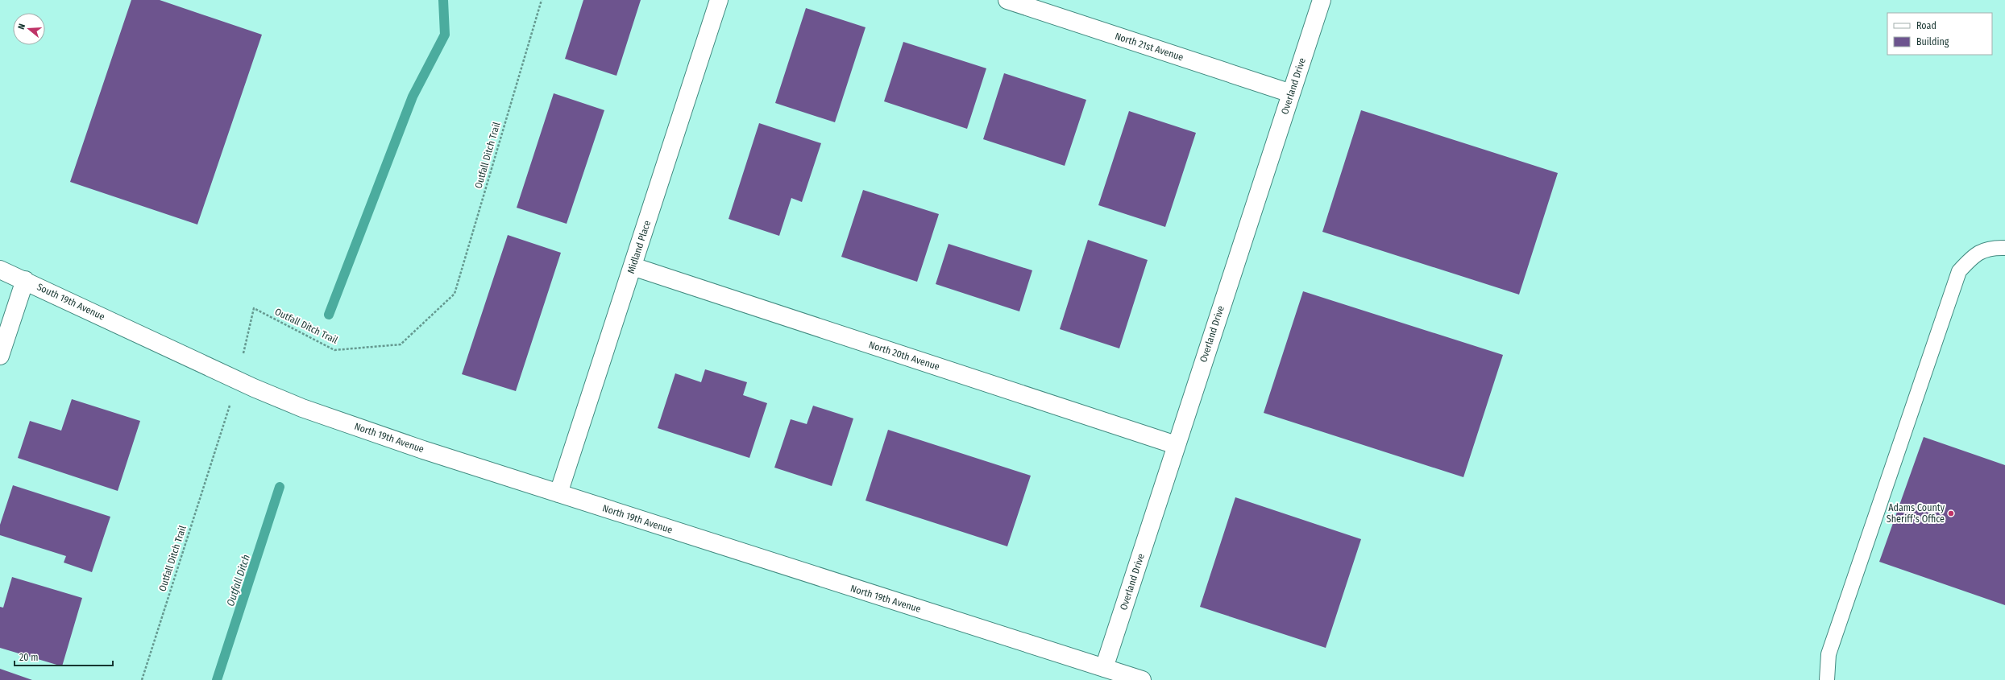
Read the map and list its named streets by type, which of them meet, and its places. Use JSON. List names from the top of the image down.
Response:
{
  "streets": {
    "street": [
      "North 21st Avenue",
      "Overland Drive",
      "Midland Place",
      "South 19th Avenue",
      "North 20th Avenue",
      "North 19th Avenue"
    ],
    "path": ["Outfall Ditch Trail"]
  },
  "crossings": [
    ["North 21st Avenue", "Overland Drive"],
    ["Overland Drive", "North 20th Avenue"],
    ["Overland Drive", "North 19th Avenue"],
    ["Outfall Ditch Trail", "North 19th Avenue"],
    ["Midland Place", "North 20th Avenue"],
    ["Midland Place", "North 19th Avenue"],
    ["South 19th Avenue", "North 19th Avenue"]
  ],
  "water": ["Outfall Ditch"],
  "places": ["Adams County Sheriff's Office"],
  "legend": ["Road", "Building"],
  "scale_bar": "20 m",
  "north": "left"
}
